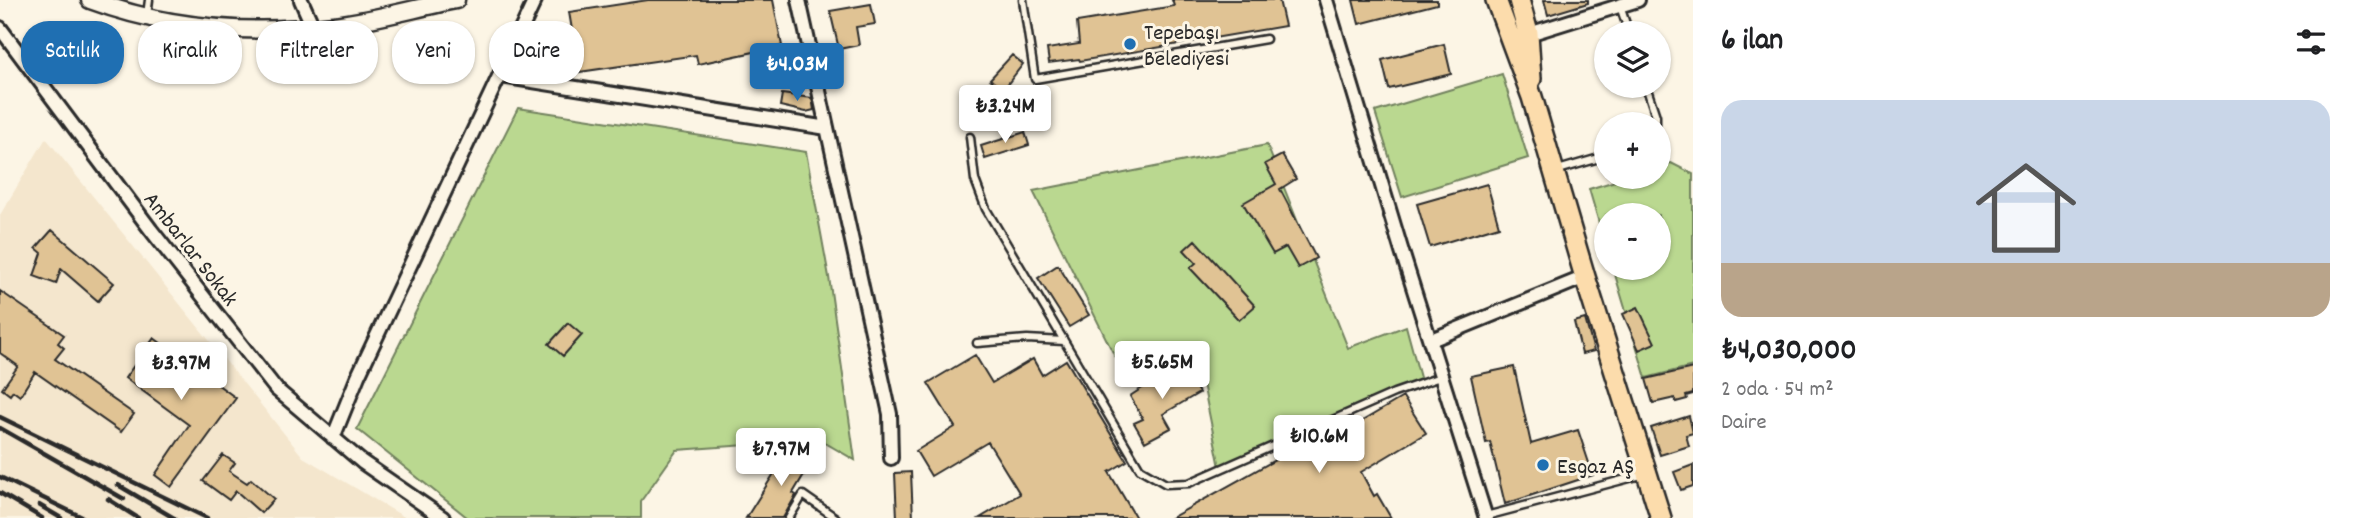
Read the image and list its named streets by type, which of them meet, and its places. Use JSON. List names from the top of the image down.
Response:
{
  "streets": {
    "street": ["Ambarlar Sokak"]
  },
  "places": ["Tepebaşı Belediyesi", "Esgaz AŞ"],
  "page": {
    "heading": "6 ilan",
    "map_buttons": ["+", "−"],
    "chip": [
      "Satılık",
      "Kiralık",
      "Filtreler",
      "Yeni",
      "Daire"
    ],
    "price": [
      "₺4.03M",
      "₺3.24M",
      "₺5.65M",
      "₺3.97M",
      "₺10.6M",
      "₺7.97M"
    ],
    "list": [
      {
        "name": "₺4,030,000",
        "note": "2 oda · 54 m² · Daire"
      }
    ]
  }
}
